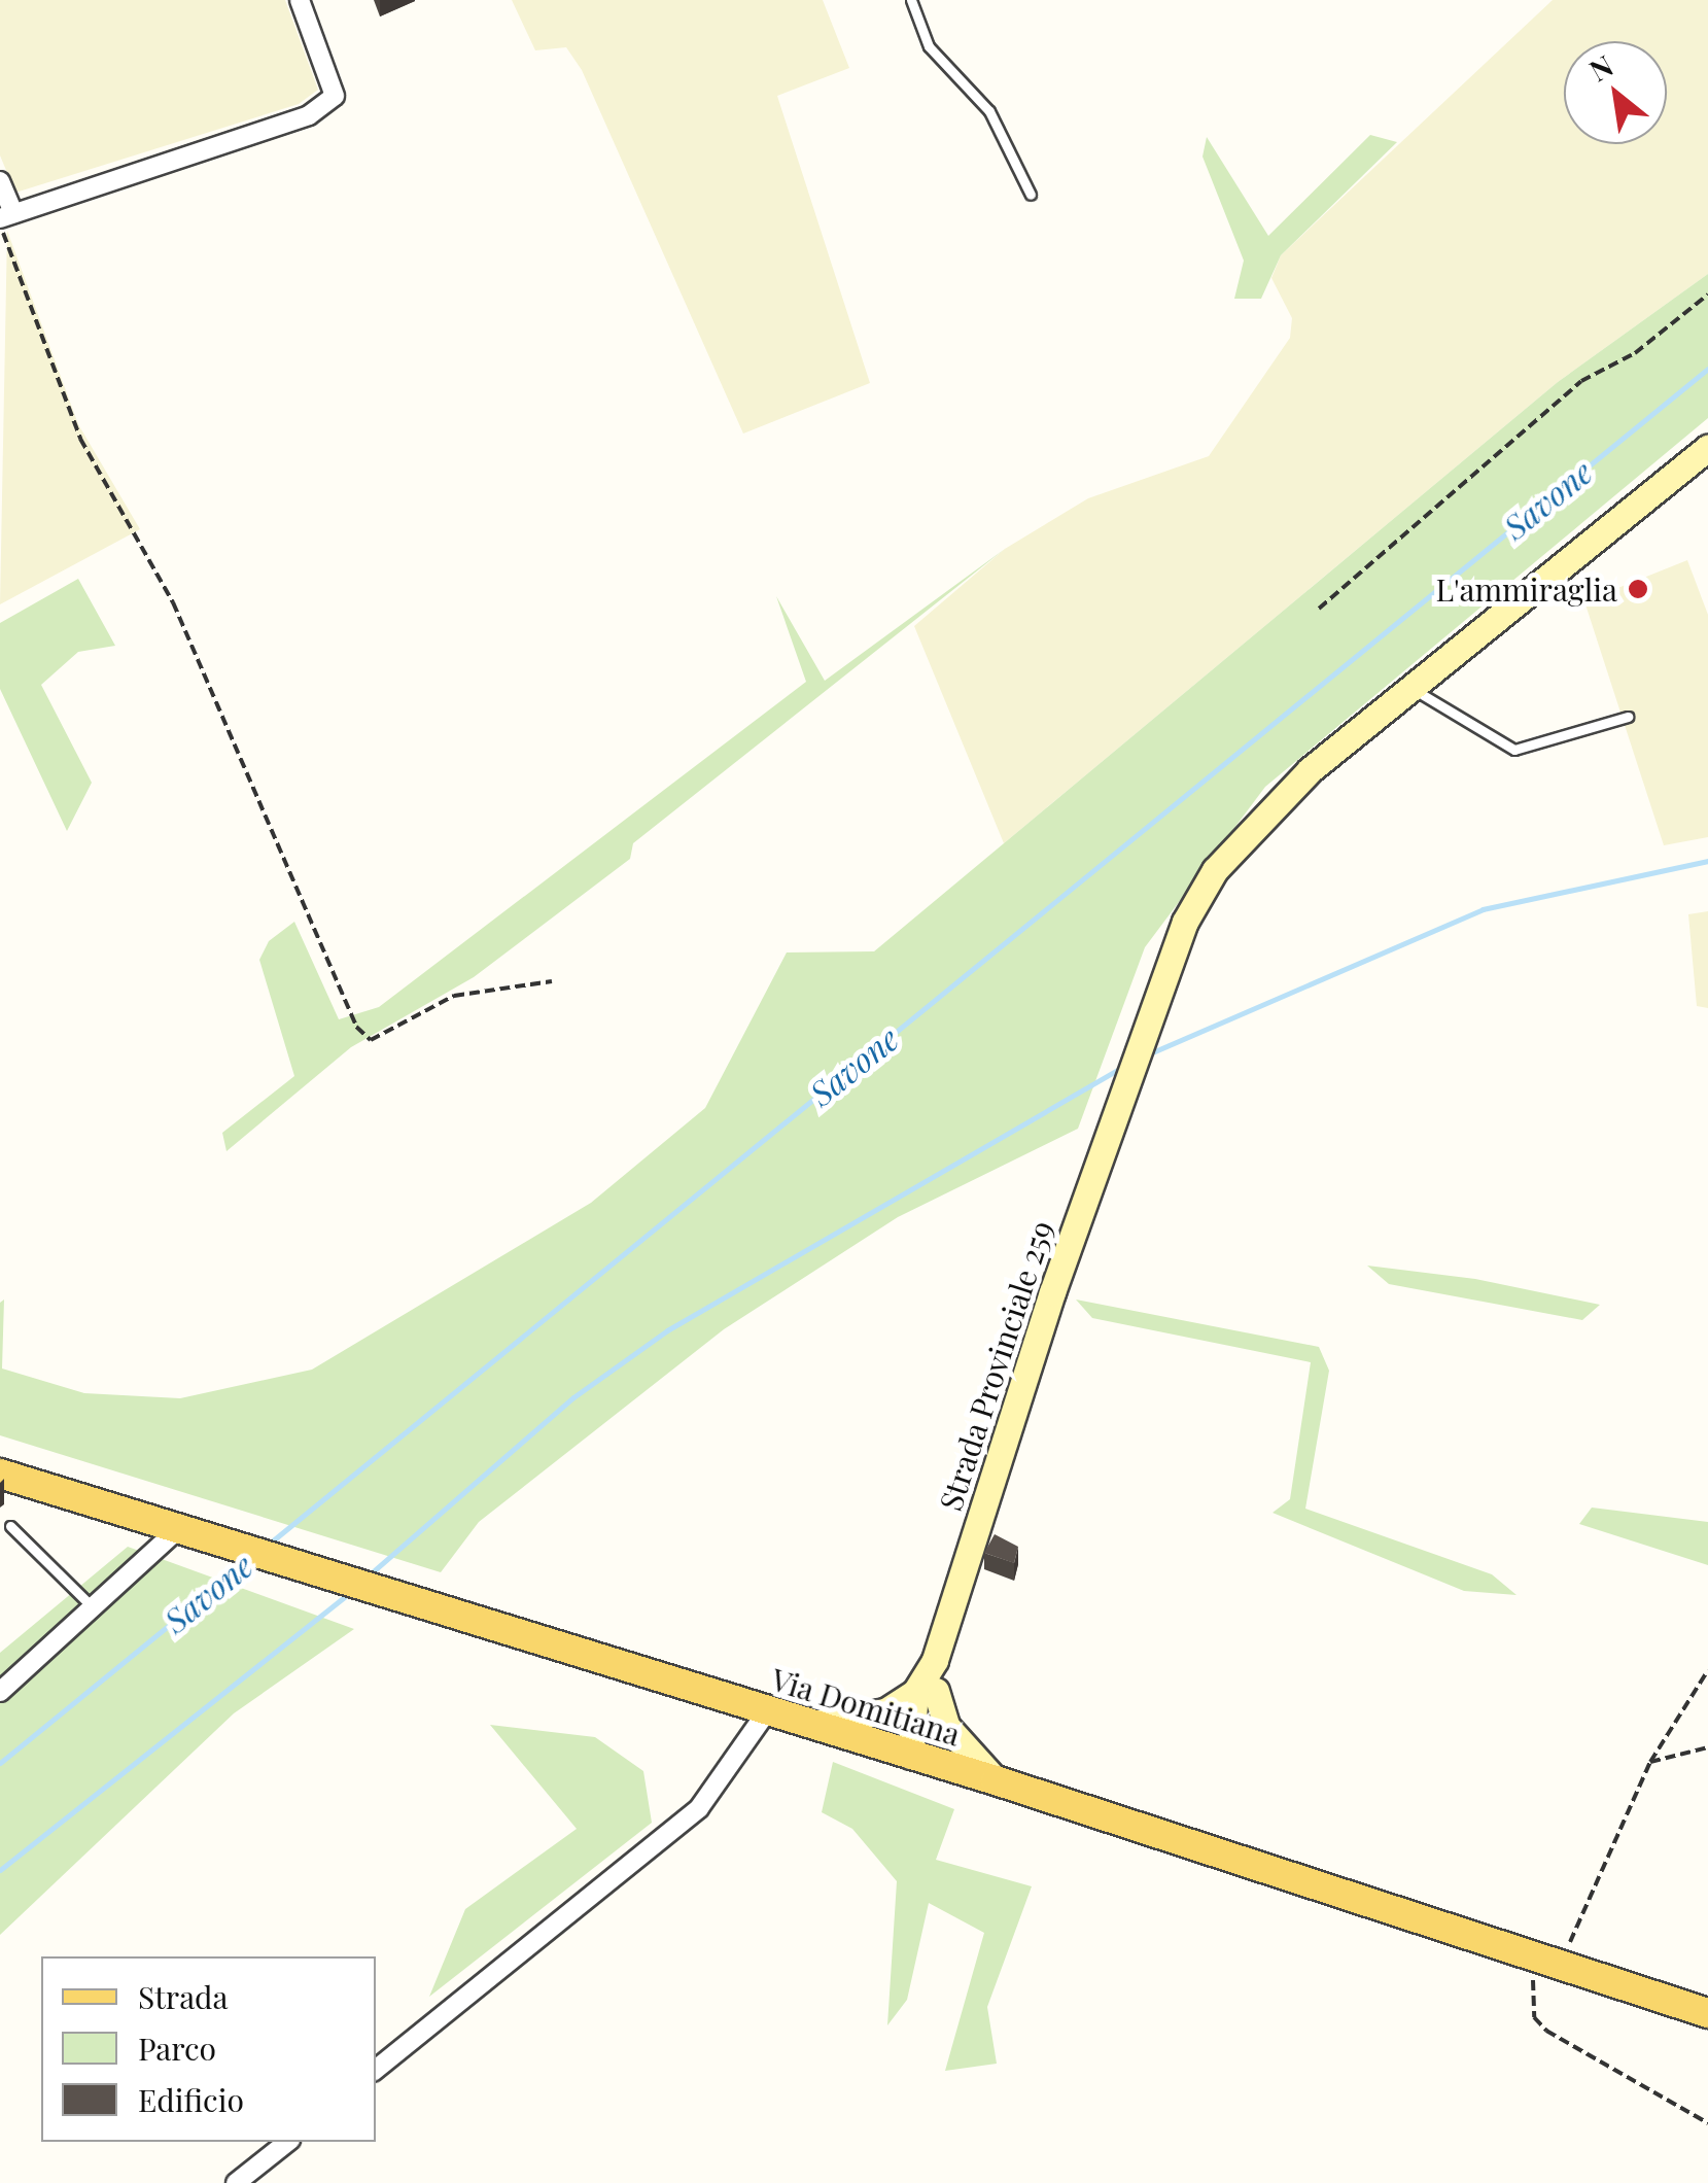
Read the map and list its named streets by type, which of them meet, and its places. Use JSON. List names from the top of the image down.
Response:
{
  "streets": {
    "main road": ["Via Domitiana"],
    "street": ["Strada Provinciale 259"]
  },
  "crossings": [
    ["Strada Provinciale 259", "Via Domitiana"]
  ],
  "water": ["Savone"],
  "places": ["L'ammiraglia"],
  "legend": ["Strada", "Parco", "Edificio"],
  "north": "top left"
}
